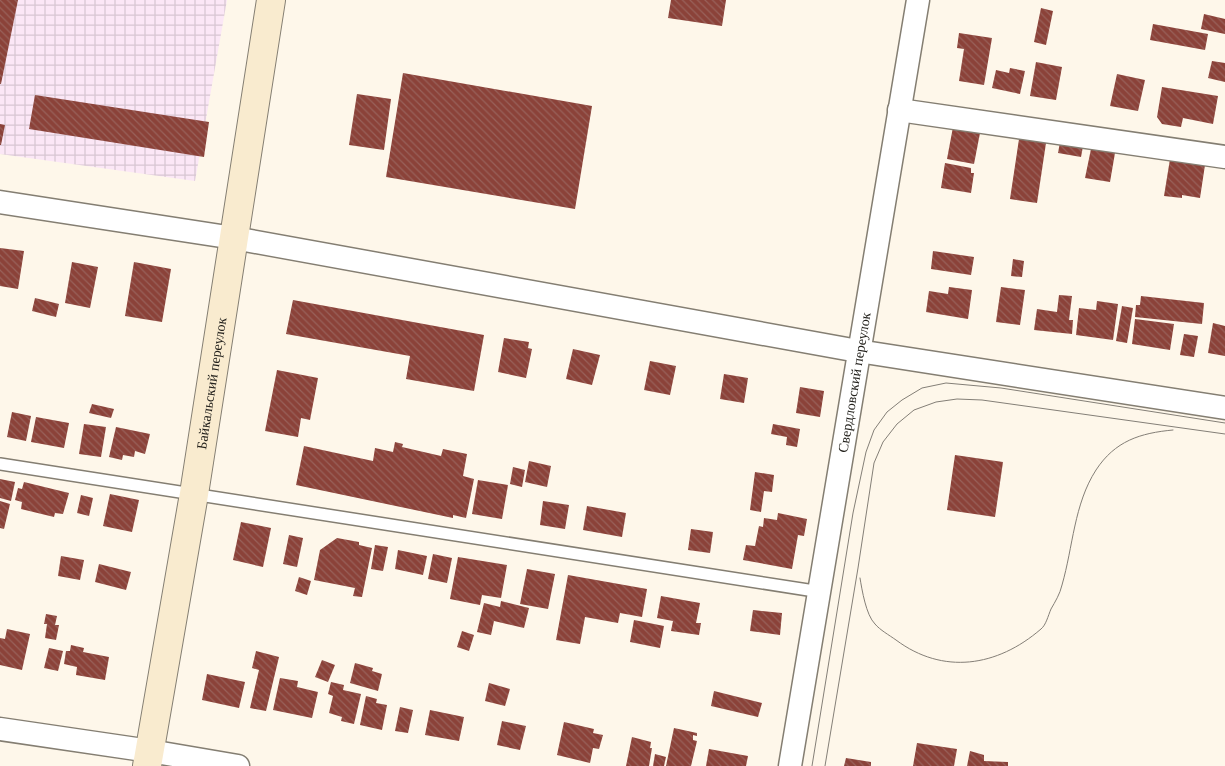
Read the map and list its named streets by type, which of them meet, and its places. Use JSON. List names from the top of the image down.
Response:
{
  "streets": {
    "main road": ["Байкальский переулок"],
    "street": ["Свердловский переулок"]
  }
}
